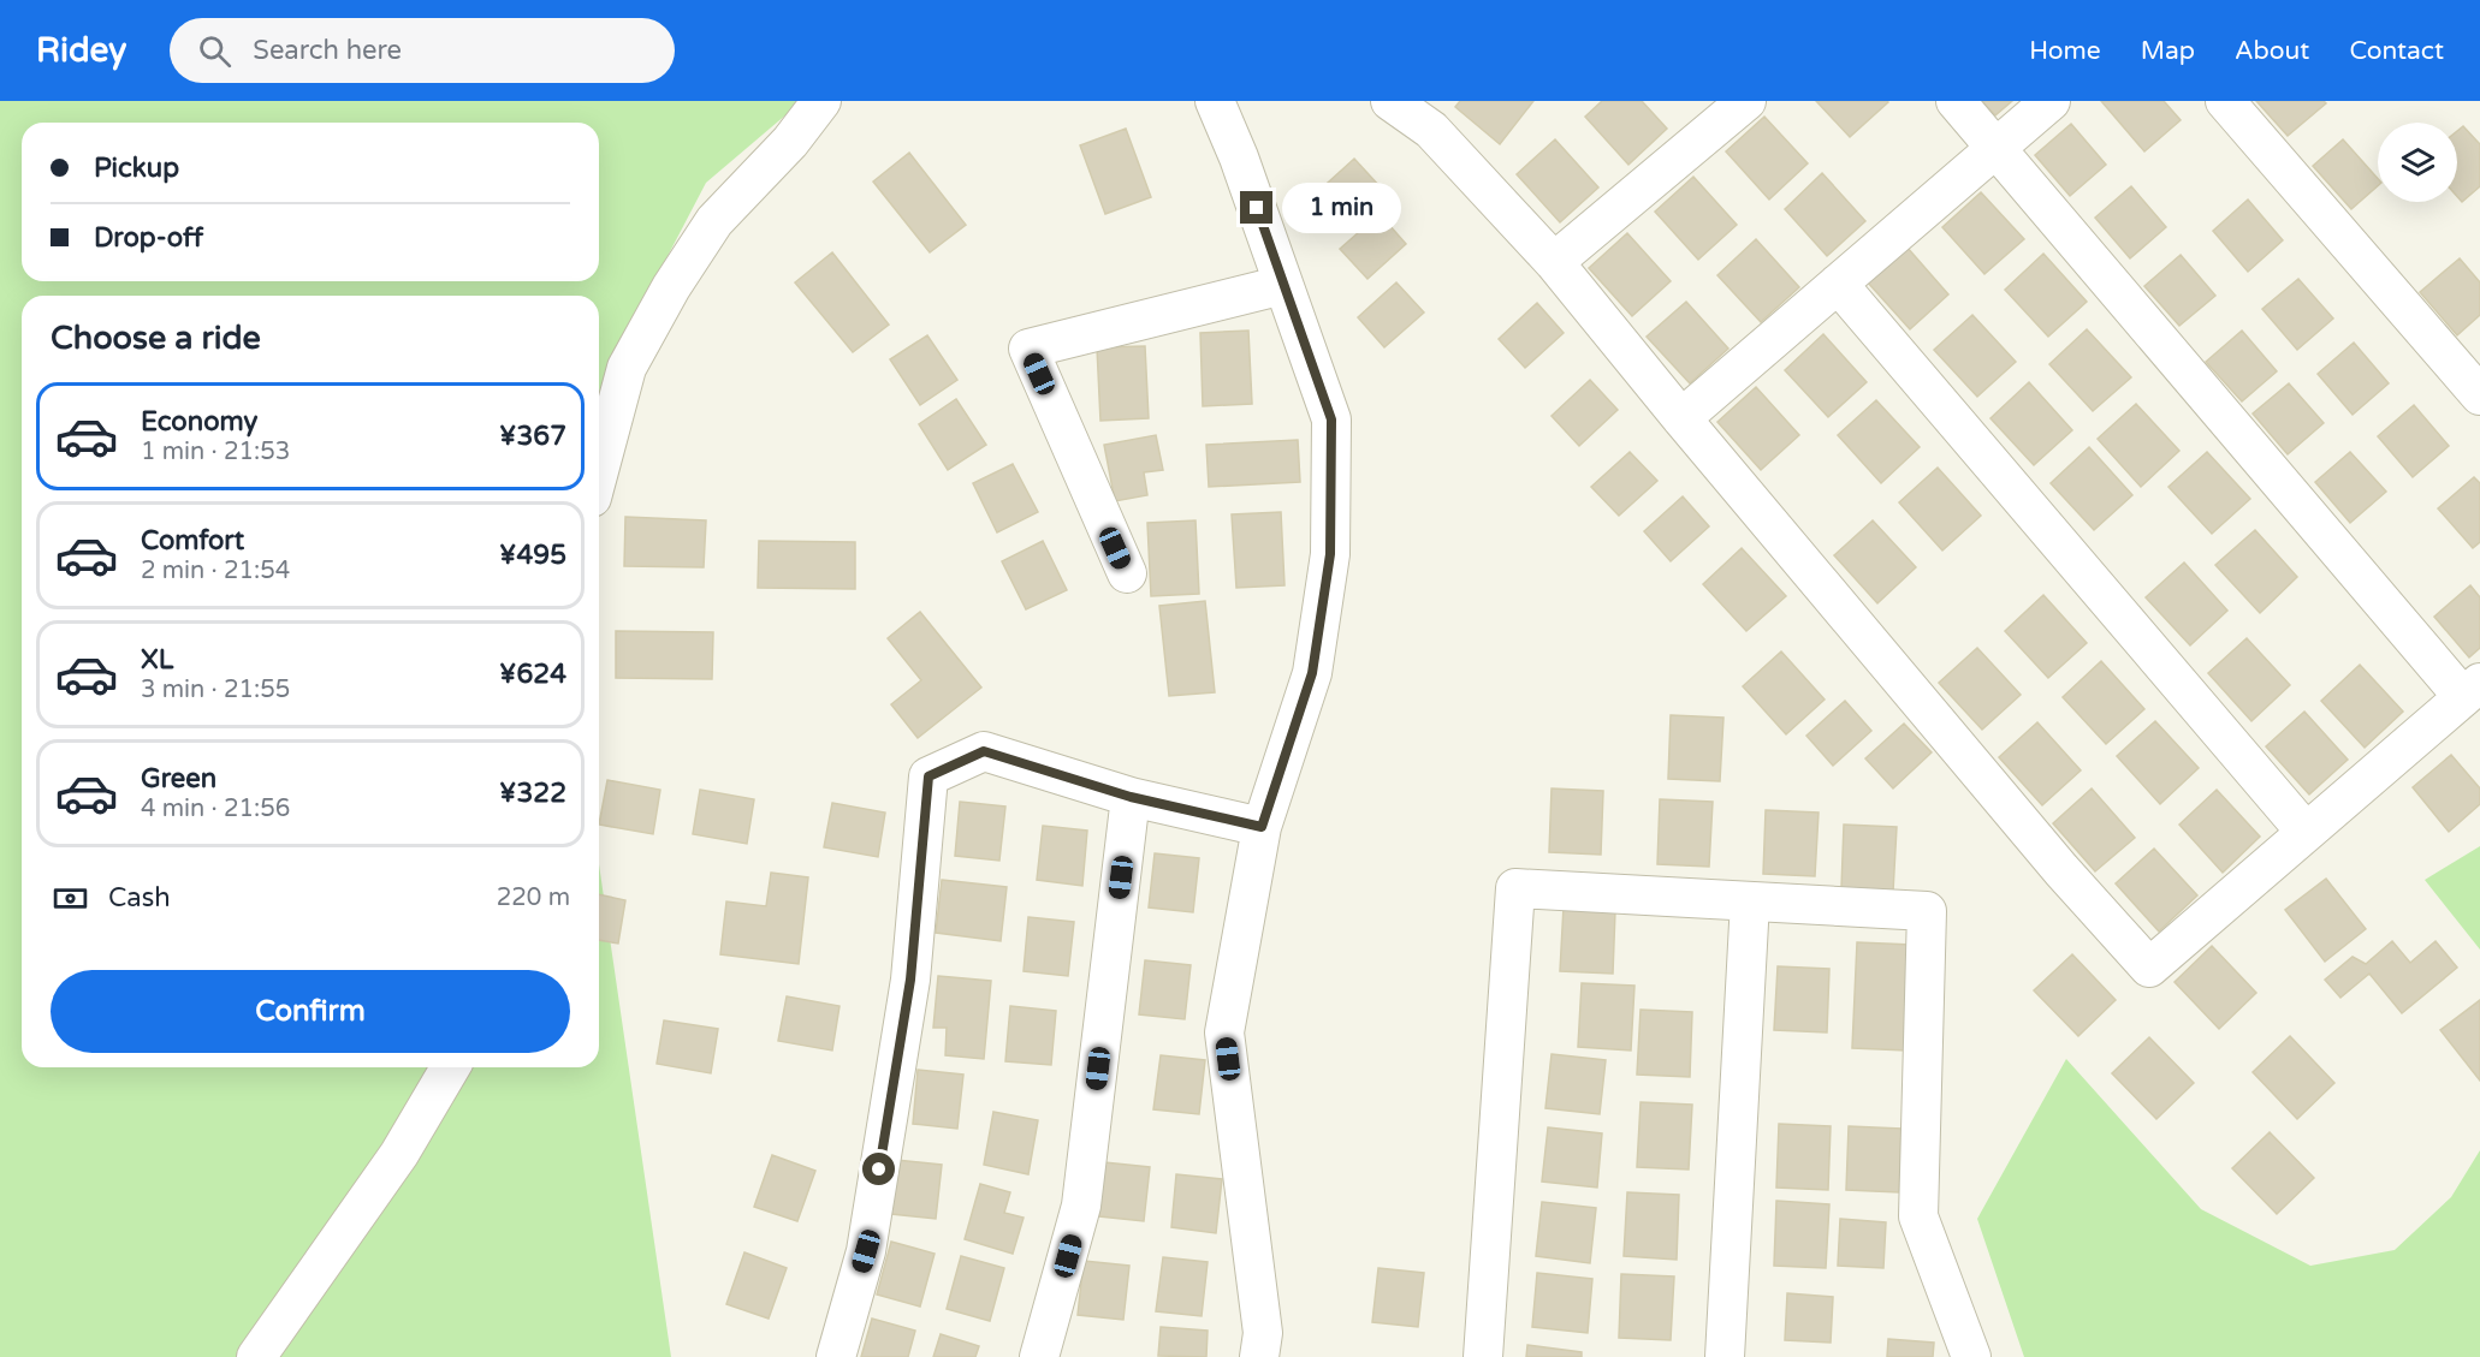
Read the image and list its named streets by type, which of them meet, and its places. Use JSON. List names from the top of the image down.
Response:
{
  "page": {
    "header": "Ridey",
    "search": "Search here",
    "nav": [
      "Home",
      "Map",
      "About",
      "Contact"
    ],
    "banner": ["Pickup", "Drop-off"],
    "bubble": "1 min",
    "heading": "Choose a ride",
    "list": [
      {
        "name": "Economy",
        "note": "1 min · 21:53",
        "value": "¥367"
      },
      {
        "name": "Comfort",
        "note": "2 min · 21:54",
        "value": "¥495"
      },
      {
        "name": "XL",
        "note": "3 min · 21:55",
        "value": "¥624"
      },
      {
        "name": "Green",
        "note": "4 min · 21:56",
        "value": "¥322"
      }
    ],
    "pay": ["Cash", "220 m"],
    "buttons": "Confirm"
  }
}
